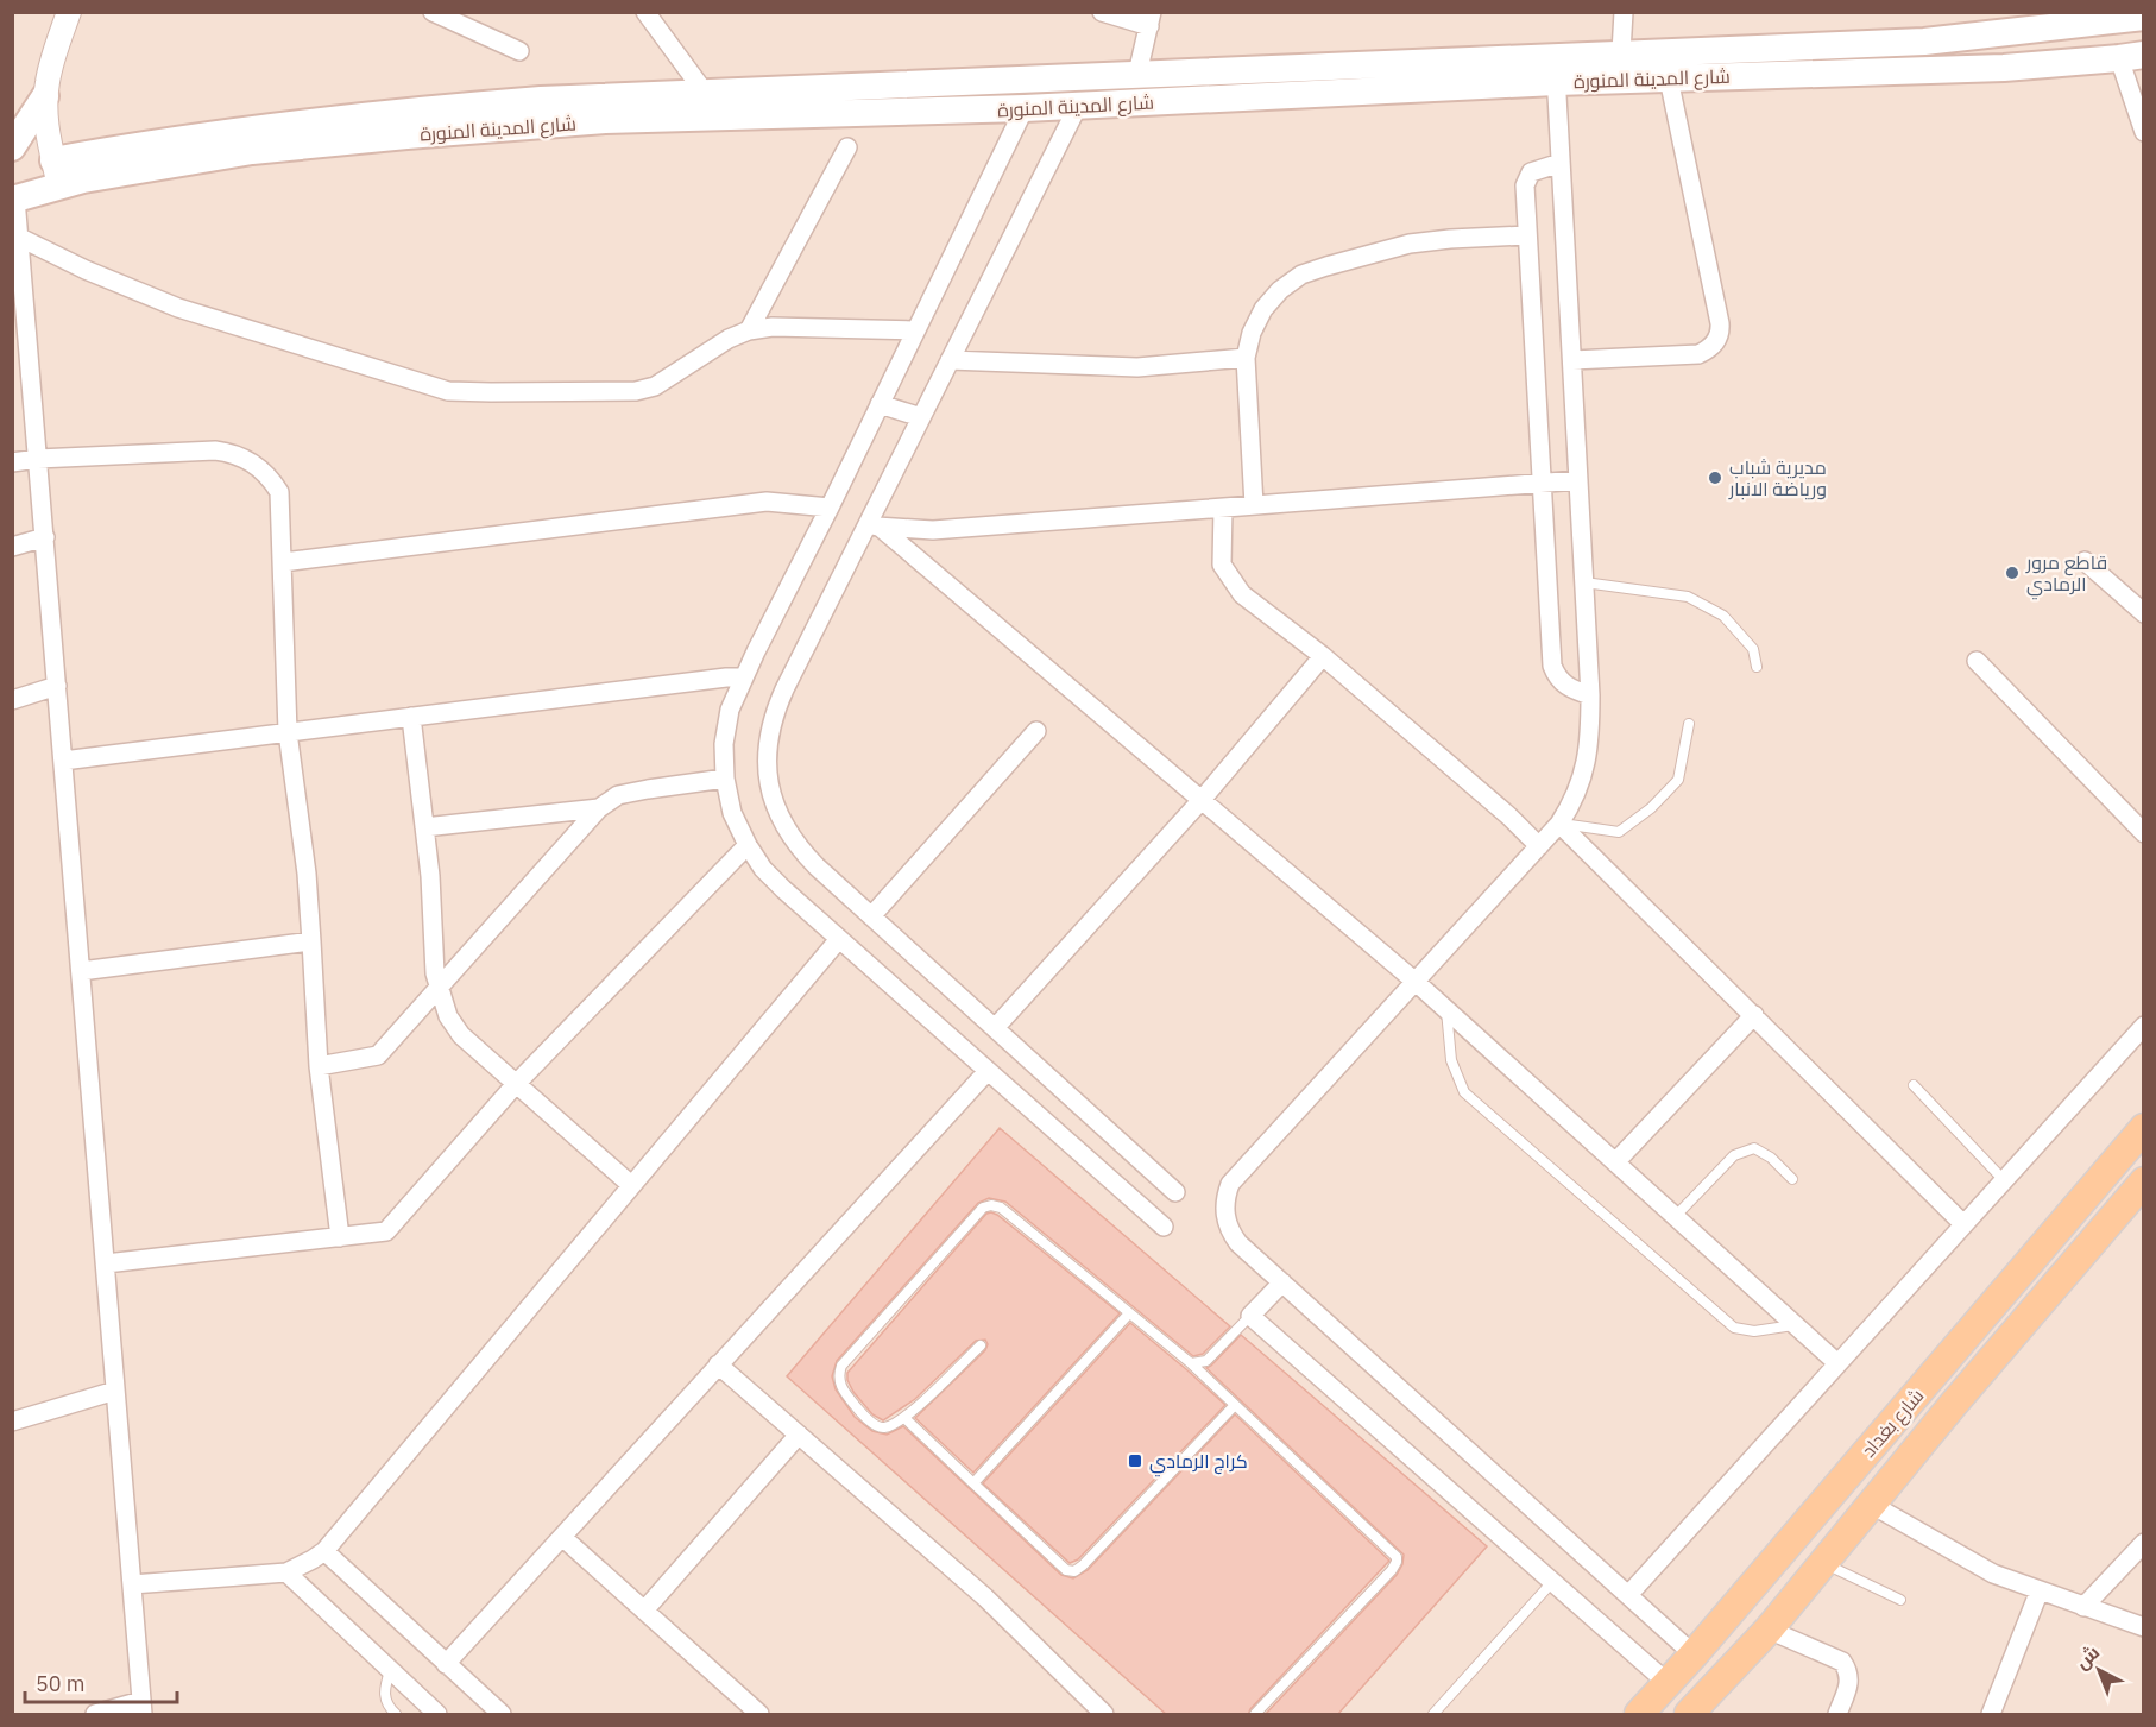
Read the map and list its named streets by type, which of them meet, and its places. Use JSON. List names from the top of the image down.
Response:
{
  "streets": {
    "main road": ["شارع المدينة المنورة", "شارع بغداد"]
  },
  "places": {
    "other": ["مديرية شباب ورياضة الانبار", "قاطع مرور الرمادي"],
    "transit": ["كراج الرمادي"]
  },
  "scale_bar": "50 m",
  "north": "top left"
}
